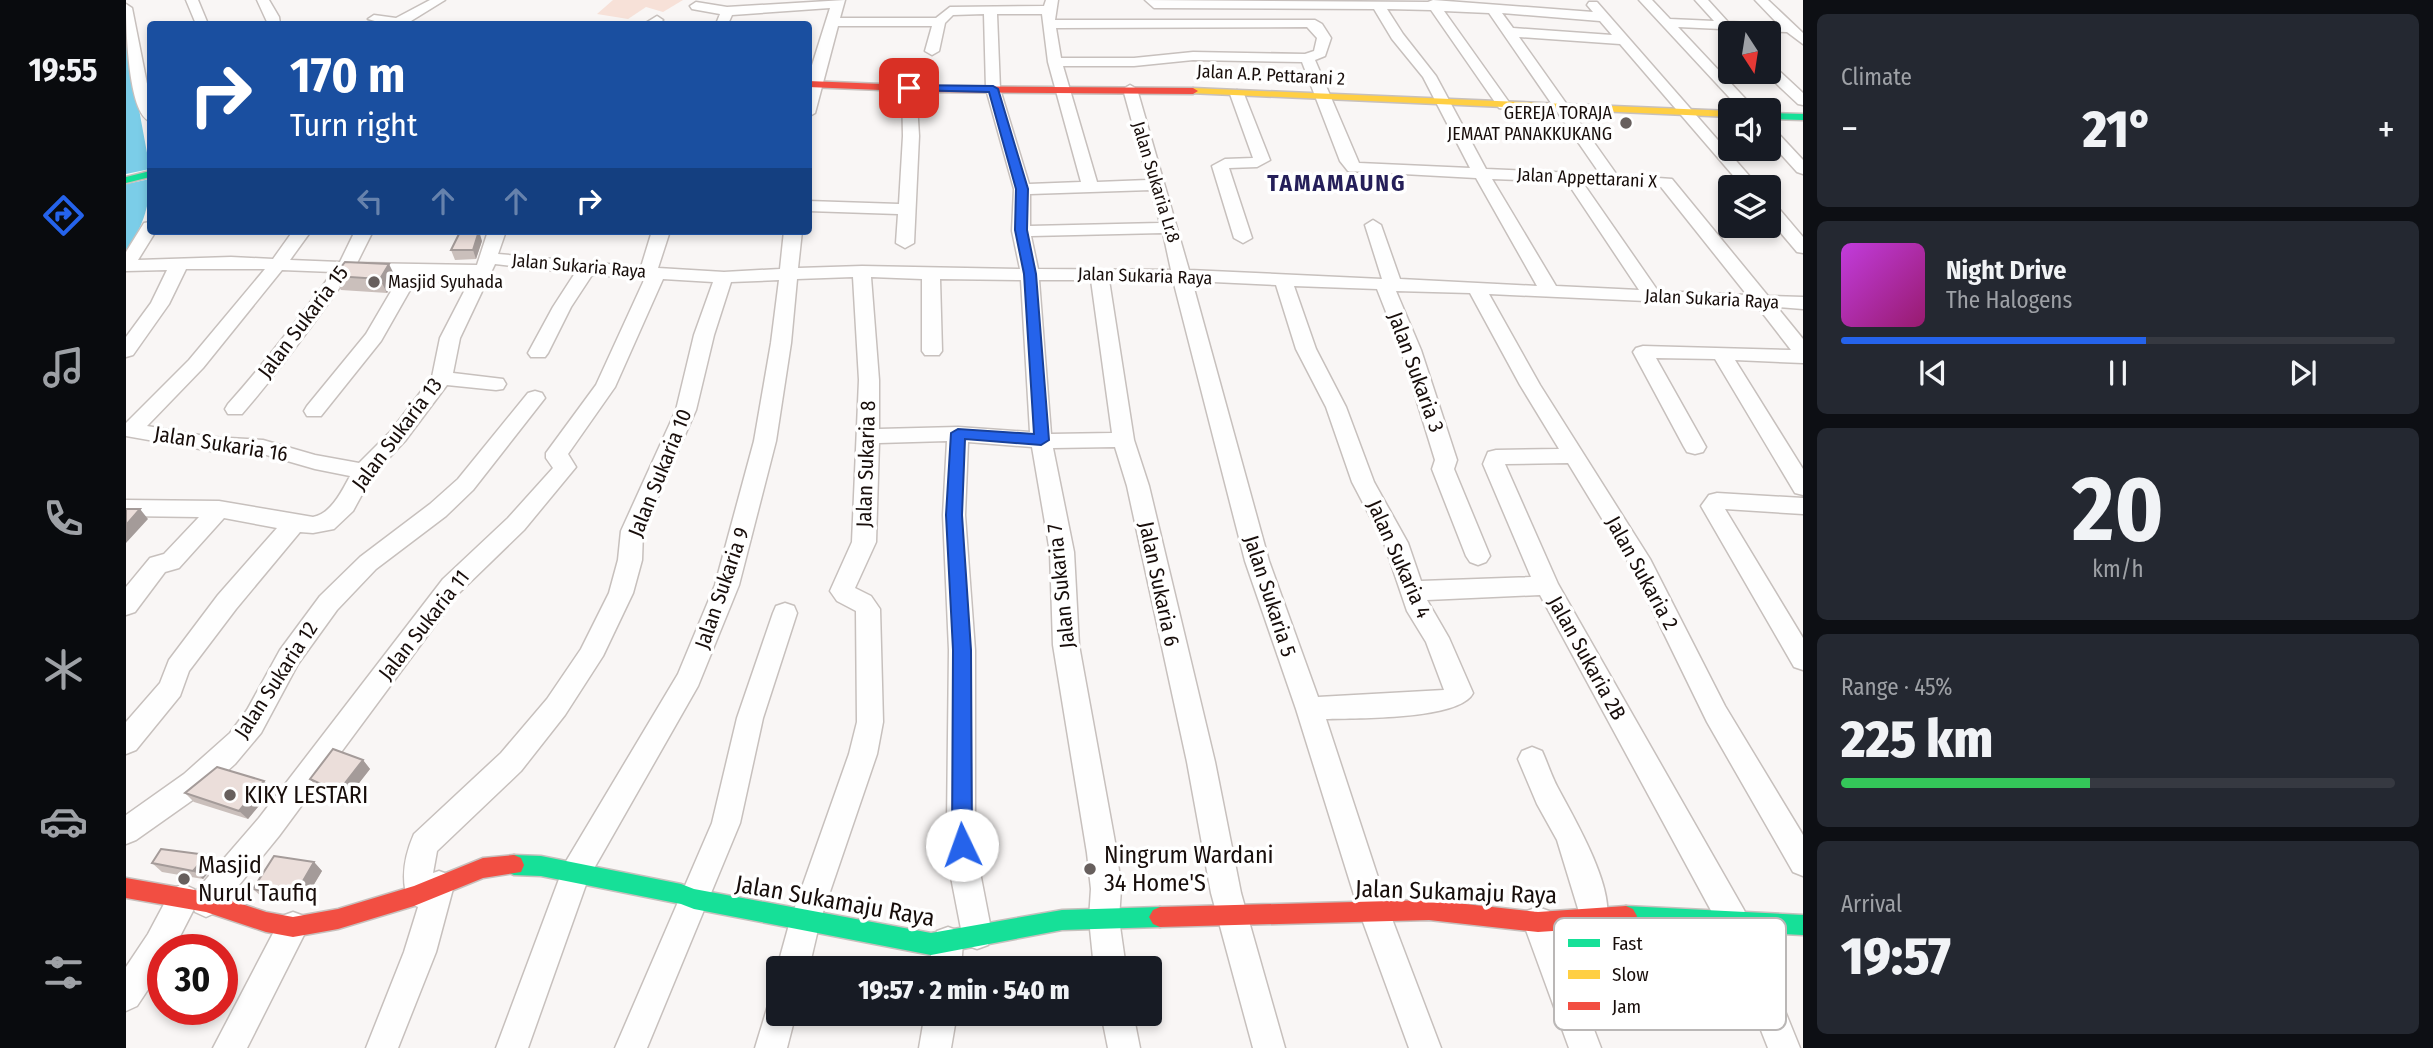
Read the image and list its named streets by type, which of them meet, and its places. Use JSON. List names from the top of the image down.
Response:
{
  "streets": {
    "street": [
      "Jalan A.P. Pettarani 2",
      "Jalan Appettarani X",
      "Jalan Sukaria Lr.8",
      "Jalan Sukaria Raya",
      "Jalan Sukaria 15",
      "Jalan Sukaria 3",
      "Jalan Sukaria 13",
      "Jalan Sukaria 16",
      "Jalan Sukaria 8",
      "Jalan Sukaria 10",
      "Jalan Sukaria 4",
      "Jalan Sukaria 2",
      "Jalan Sukaria 6",
      "Jalan Sukaria 7",
      "Jalan Sukaria 9",
      "Jalan Sukaria 5",
      "Jalan Sukaria 11",
      "Jalan Sukaria 2B",
      "Jalan Sukaria 12",
      "Jalan Sukamaju Raya"
    ]
  },
  "crossings": [
    ["Jalan A.P. Pettarani 2", "Jalan Appettarani X"],
    ["Jalan A.P. Pettarani 2", "Jalan Sukaria Lr.8"],
    ["Jalan A.P. Pettarani 2", "Jalan Sukaria 7"],
    ["Jalan Appettarani X", "Jalan Sukaria Raya"],
    ["Jalan Sukaria Lr.8", "Jalan Sukaria Raya"],
    ["Jalan Sukaria Lr.8", "Jalan Sukaria 5"],
    ["Jalan Sukaria Raya", "Jalan Sukaria 15"],
    ["Jalan Sukaria Raya", "Jalan Sukaria 3"],
    ["Jalan Sukaria Raya", "Jalan Sukaria 13"],
    ["Jalan Sukaria Raya", "Jalan Sukaria 16"],
    ["Jalan Sukaria Raya", "Jalan Sukaria 8"],
    ["Jalan Sukaria Raya", "Jalan Sukaria 10"],
    ["Jalan Sukaria Raya", "Jalan Sukaria 4"],
    ["Jalan Sukaria Raya", "Jalan Sukaria 2"],
    ["Jalan Sukaria Raya", "Jalan Sukaria 6"],
    ["Jalan Sukaria Raya", "Jalan Sukaria 7"],
    ["Jalan Sukaria Raya", "Jalan Sukaria 9"],
    ["Jalan Sukaria Raya", "Jalan Sukaria 5"],
    ["Jalan Sukaria Raya", "Jalan Sukaria 11"],
    ["Jalan Sukaria 13", "Jalan Sukaria 16"],
    ["Jalan Sukaria 8", "Jalan Sukamaju Raya"],
    ["Jalan Sukaria 10", "Jalan Sukamaju Raya"],
    ["Jalan Sukaria 4", "Jalan Sukaria 5"],
    ["Jalan Sukaria 2", "Jalan Sukaria 2B"],
    ["Jalan Sukaria 6", "Jalan Sukamaju Raya"],
    ["Jalan Sukaria 7", "Jalan Sukamaju Raya"],
    ["Jalan Sukaria 9", "Jalan Sukamaju Raya"],
    ["Jalan Sukaria 5", "Jalan Sukamaju Raya"],
    ["Jalan Sukaria 11", "Jalan Sukamaju Raya"]
  ],
  "districts": ["TAMAMAUNG"],
  "places": [
    "GEREJA TORAJA JEMAAT PANAKKUKANG",
    "Masjid Syuhada",
    "KIKY LESTARI",
    "Ningrum Wardani 34 Home'S",
    "Masjid Nurul Taufiq"
  ],
  "legend": ["Fast", "Slow", "Jam"],
  "north": "bottom",
  "page": {
    "tabs": "19:55",
    "tile": [
      "Climate",
      ["20", "km/h"],
      ["Range · 45%", "225 km"],
      ["Arrival", "19:57"]
    ],
    "turn": ["170 m", "Turn right"],
    "heat": ["−", "21°", "+"],
    "song": ["Night Drive", "The Halogens"],
    "limit": "30",
    "trip": "19:57 · 2 min · 540 m"
  }
}
